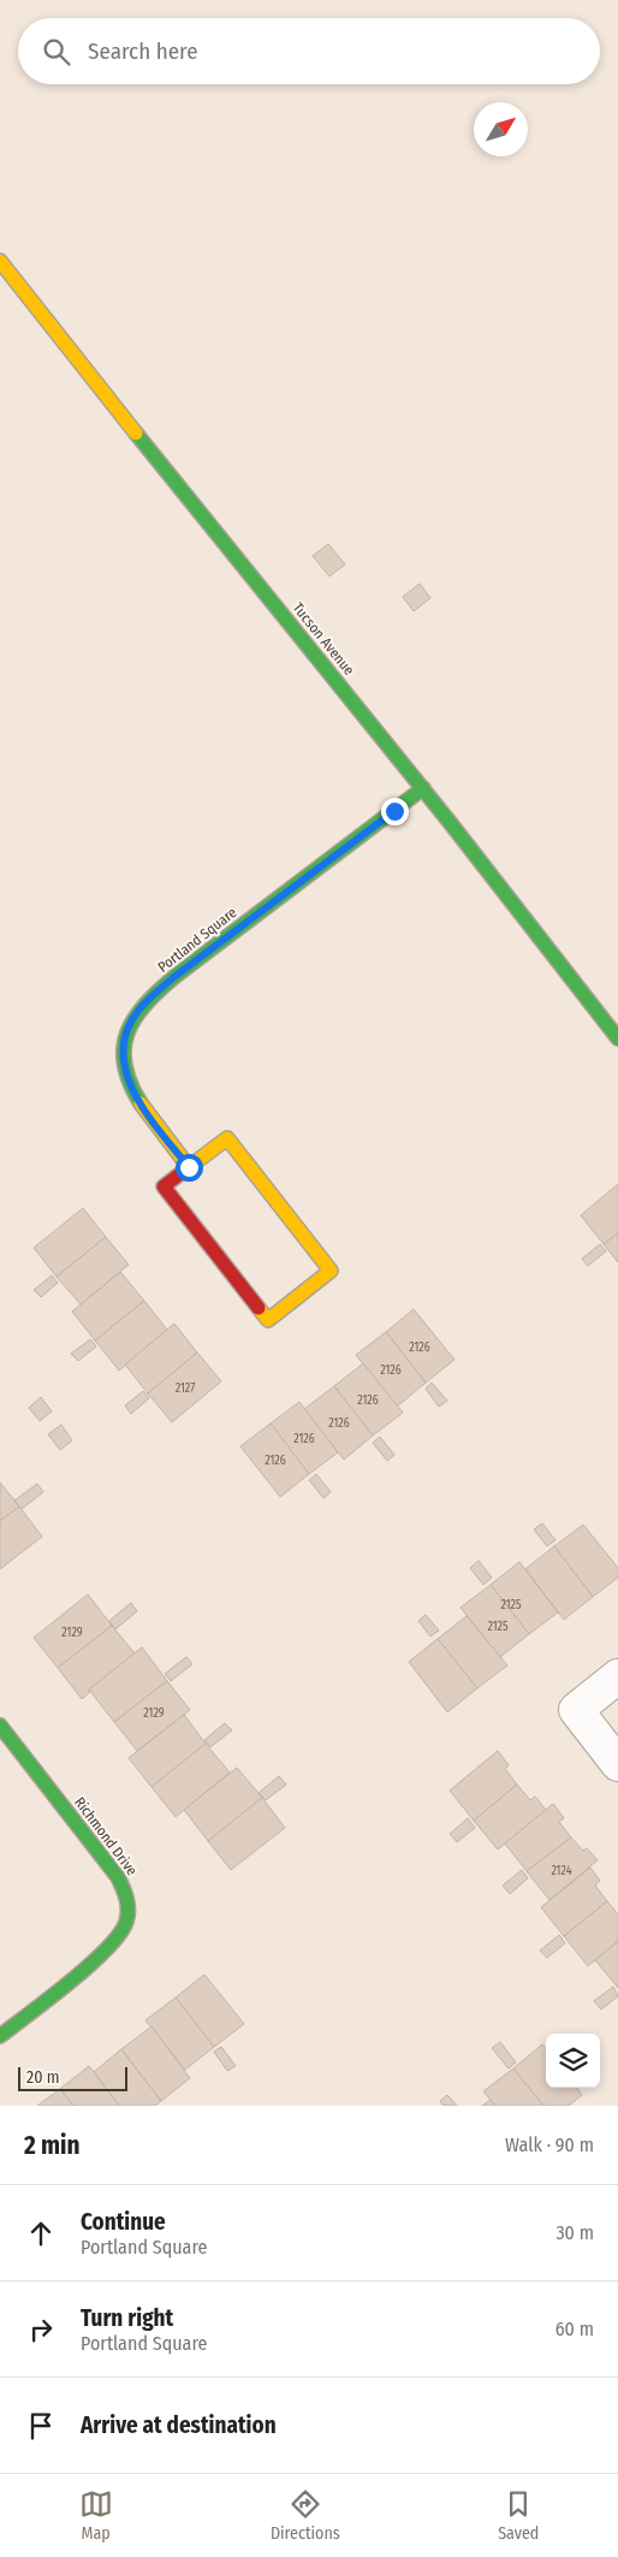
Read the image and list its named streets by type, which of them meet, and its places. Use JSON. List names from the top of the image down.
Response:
{
  "streets": {
    "street": ["Tucson Avenue", "Portland Square", "Richmond Drive"]
  },
  "crossings": [
    ["Tucson Avenue", "Portland Square"]
  ],
  "house_numbers": [
    "2126",
    "2126",
    "2127",
    "2126",
    "2126",
    "2126",
    "2126",
    "2125",
    "2125",
    "2129",
    "2129",
    "2124"
  ],
  "scale_bar": "20 m",
  "north": "top right",
  "page": {
    "search": "Search here",
    "scale": "20 m",
    "heading": ["2 min", "Walk · 90 m"],
    "list": [
      ["Continue", "Portland Square", "30 m"],
      ["Turn right", "Portland Square", "60 m"],
      "Arrive at destination"
    ],
    "nav": ["Map", "Directions", "Saved"]
  }
}
